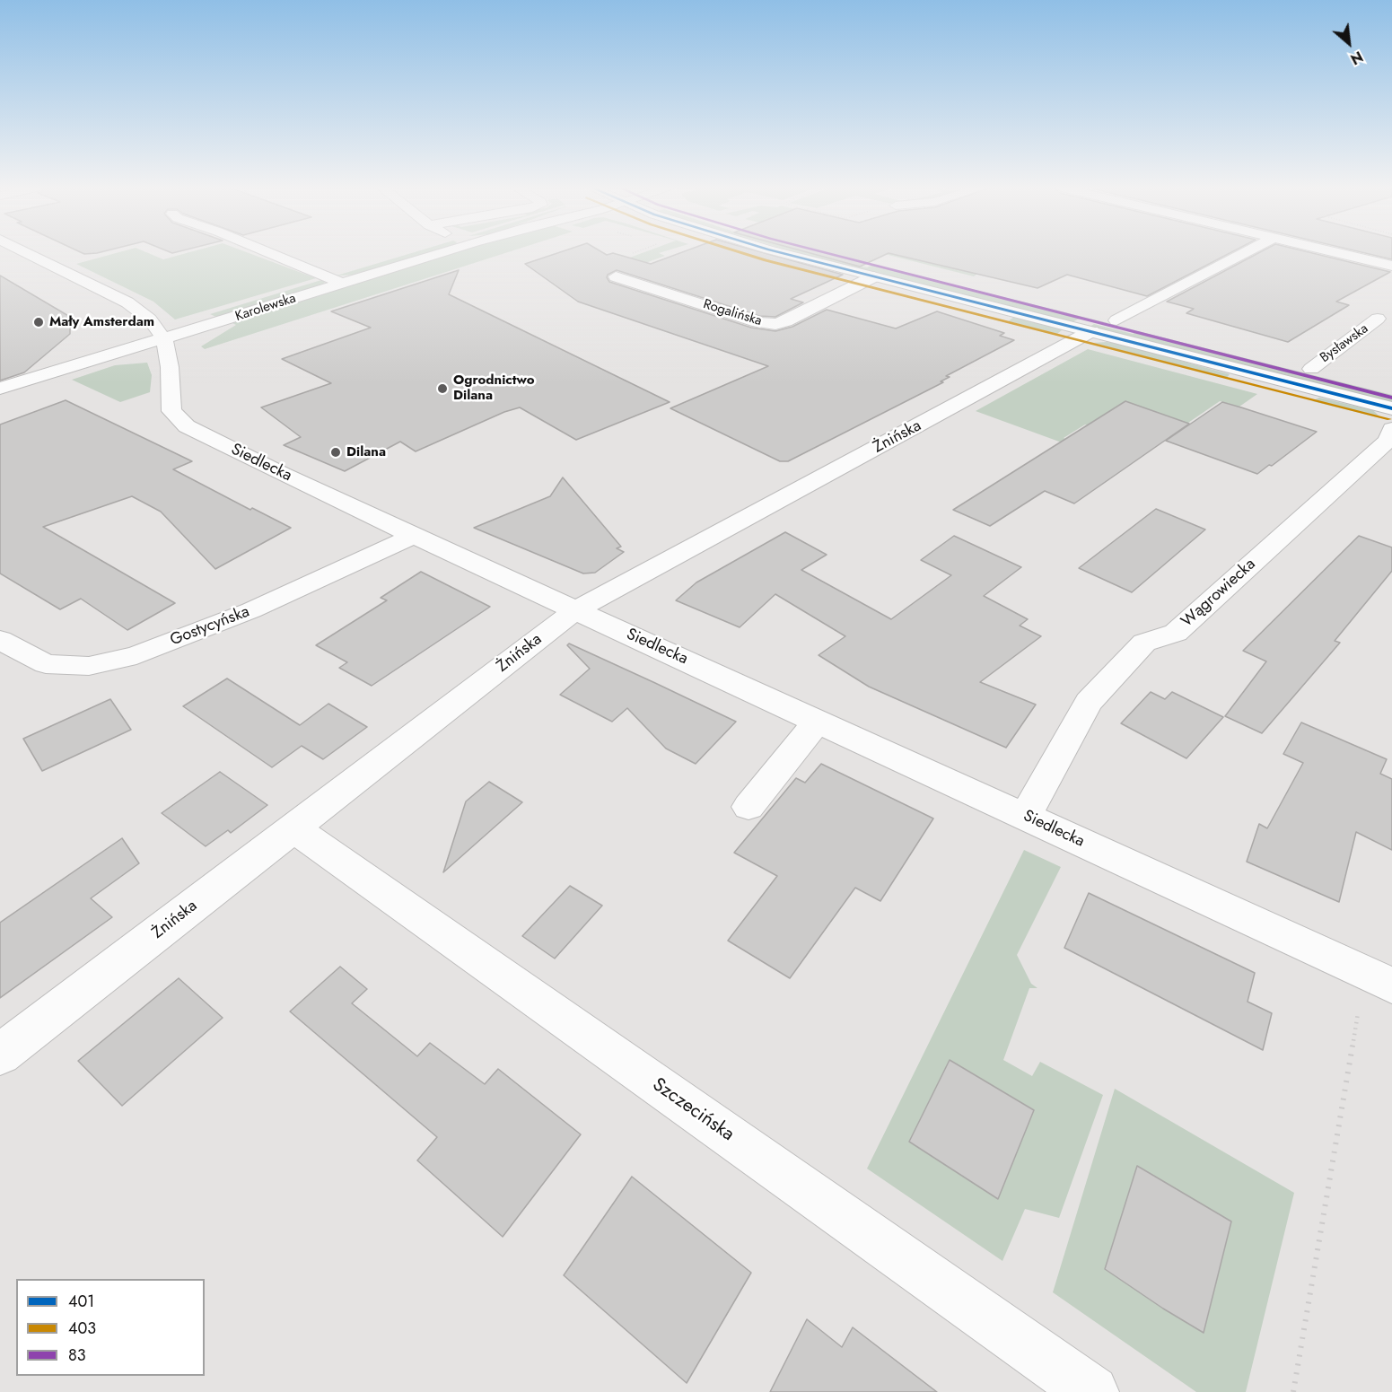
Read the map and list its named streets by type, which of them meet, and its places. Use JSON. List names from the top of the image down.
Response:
{
  "streets": {
    "street": [
      "Karolewska",
      "Rogalińska",
      "Bysławska",
      "Żnińska",
      "Siedlecka",
      "Wągrowiecka",
      "Gostycyńska",
      "Szczecińska"
    ]
  },
  "crossings": [
    ["Karolewska", "Siedlecka"],
    ["Żnińska", "Siedlecka"],
    ["Żnińska", "Szczecińska"],
    ["Siedlecka", "Wągrowiecka"],
    ["Siedlecka", "Gostycyńska"]
  ],
  "places": ["Mały Amsterdam", "Ogrodnictwo Dilana", "Dilana"],
  "lines": ["transit line 401", "transit line 403", "transit line 83"],
  "legend": ["401", "403", "83"],
  "north": "bottom right"
}
